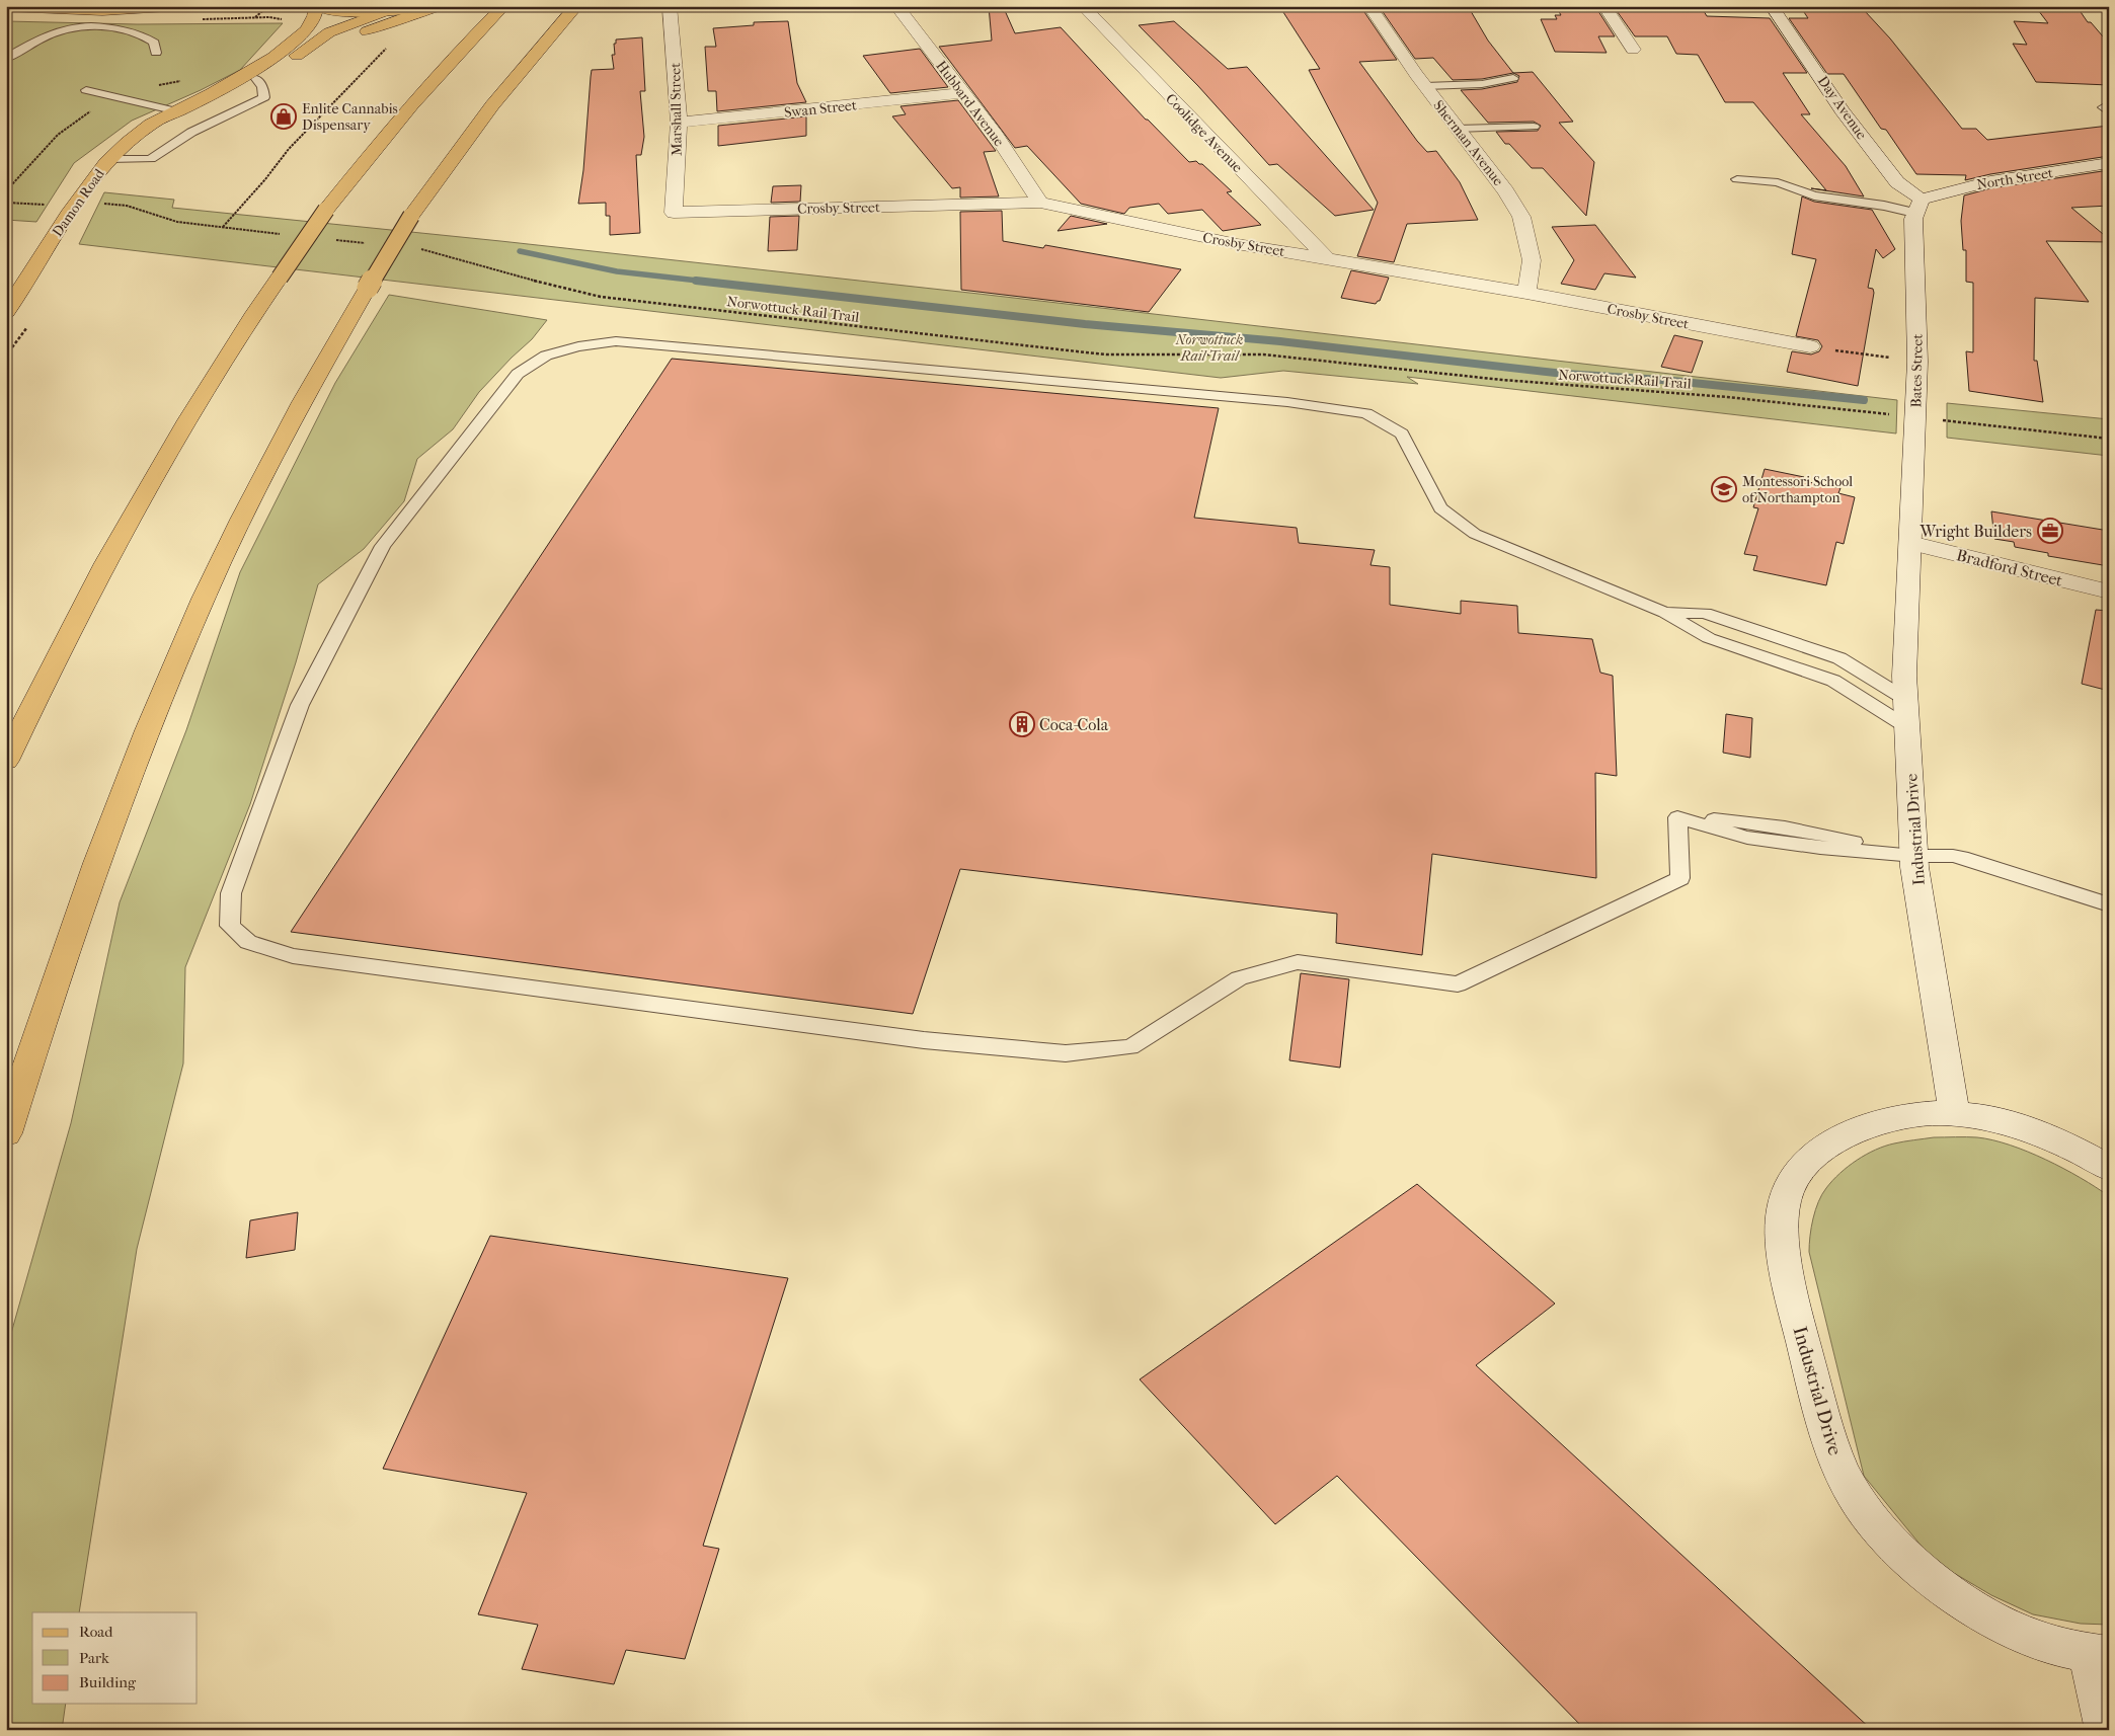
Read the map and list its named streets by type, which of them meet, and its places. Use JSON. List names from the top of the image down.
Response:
{
  "streets": {
    "main road": ["Damon Road"],
    "street": [
      "Hubbard Avenue",
      "Day Avenue",
      "Swan Street",
      "Marshall Street",
      "Coolidge Avenue",
      "Sherman Avenue",
      "North Street",
      "Crosby Street",
      "Bates Street",
      "Bradford Street",
      "Industrial Drive"
    ],
    "path": ["Norwottuck Rail Trail"]
  },
  "crossings": [
    ["Hubbard Avenue", "Swan Street"],
    ["Hubbard Avenue", "Crosby Street"],
    ["Day Avenue", "North Street"],
    ["Day Avenue", "Bates Street"],
    ["Swan Street", "Marshall Street"],
    ["Marshall Street", "Crosby Street"],
    ["Coolidge Avenue", "Crosby Street"],
    ["Sherman Avenue", "Crosby Street"],
    ["North Street", "Bates Street"],
    ["Bates Street", "Bradford Street"],
    ["Bates Street", "Industrial Drive"],
    ["Bradford Street", "Industrial Drive"]
  ],
  "parks": ["Norwottuck Rail Trail"],
  "places": {
    "shop": ["Enlite Cannabis Dispensary"],
    "school or university": ["Montessori School of Northampton"],
    "office": ["Wright Builders"],
    "building": ["Coca-Cola"]
  },
  "legend": ["Road", "Park", "Building"]
}
